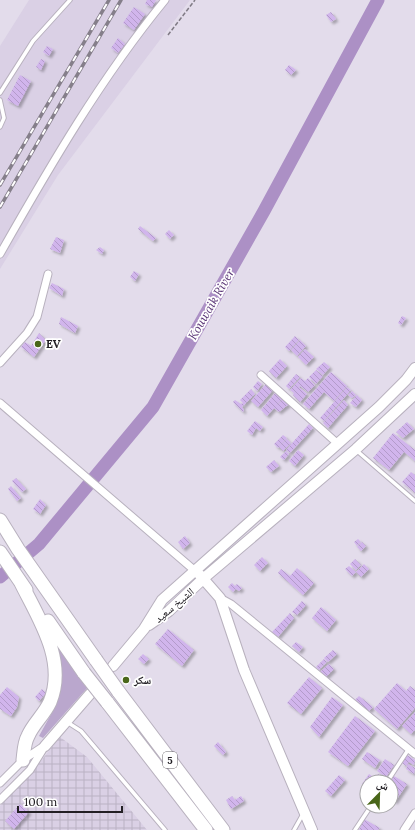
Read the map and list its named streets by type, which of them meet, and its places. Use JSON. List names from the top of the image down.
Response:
{
  "streets": {
    "highway": ["5"],
    "main road": ["الشيخ سعيد"]
  },
  "water": ["Kouwaik River"],
  "places": ["EV", "سكر"],
  "scale_bar": "100 m",
  "north": "top right"
}
